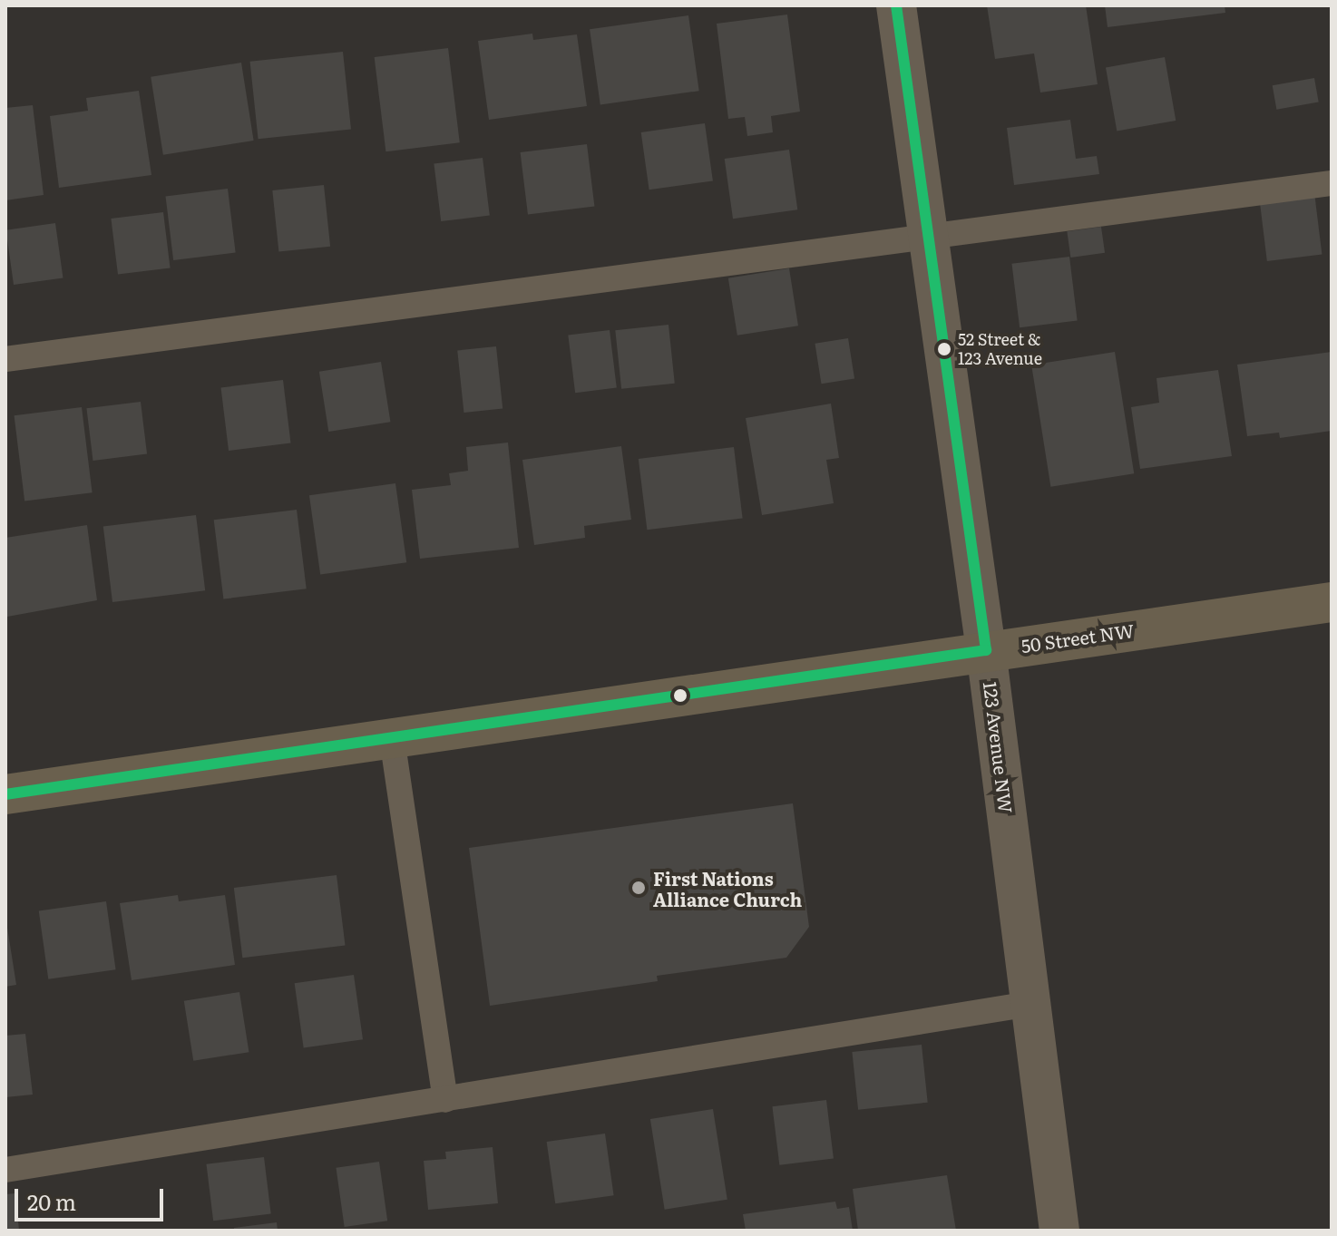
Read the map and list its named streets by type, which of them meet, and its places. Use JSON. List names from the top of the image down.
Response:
{
  "streets": {
    "main road": ["50 Street NW"],
    "street": ["123 Avenue NW"]
  },
  "crossings": [
    ["50 Street NW", "123 Avenue NW"]
  ],
  "places": ["52 Street & 123 Avenue", "First Nations Alliance Church"],
  "scale_bar": "20 m"
}
